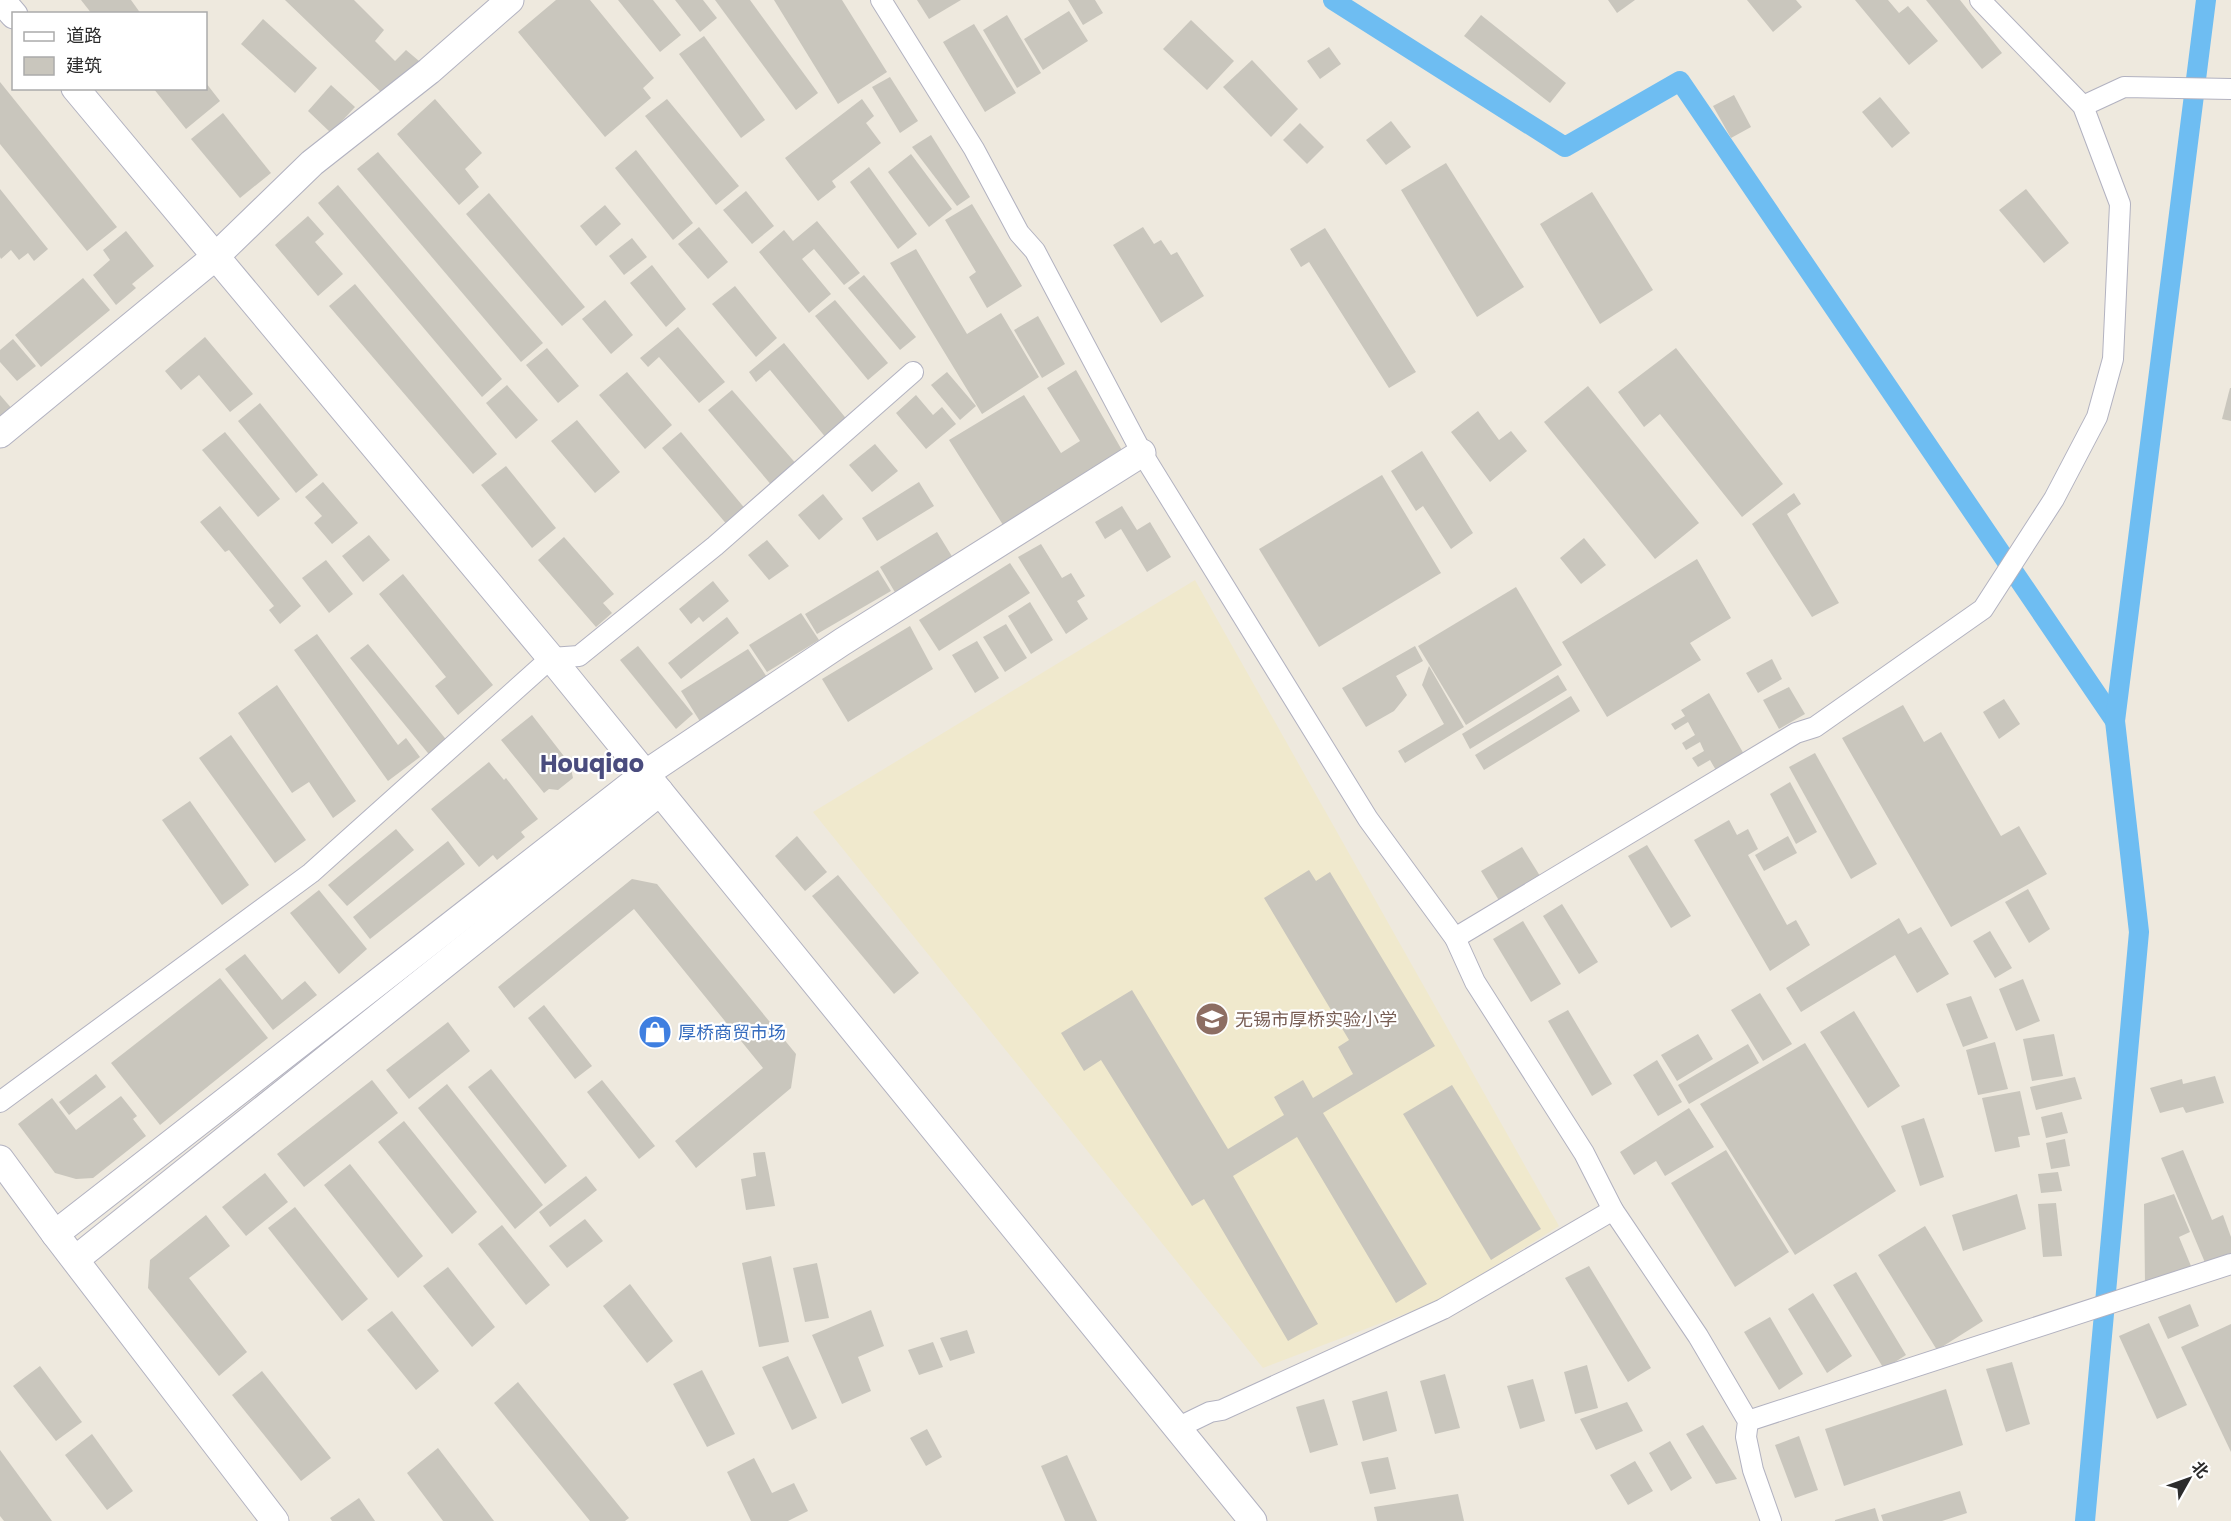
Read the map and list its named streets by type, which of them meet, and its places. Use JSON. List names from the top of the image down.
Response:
{
  "districts": ["Houqiao"],
  "places": {
    "school or university": ["无锡市厚桥实验小学"],
    "shop": ["厚桥商贸市场"]
  },
  "legend": ["道路", "建筑"],
  "north": "top right"
}
